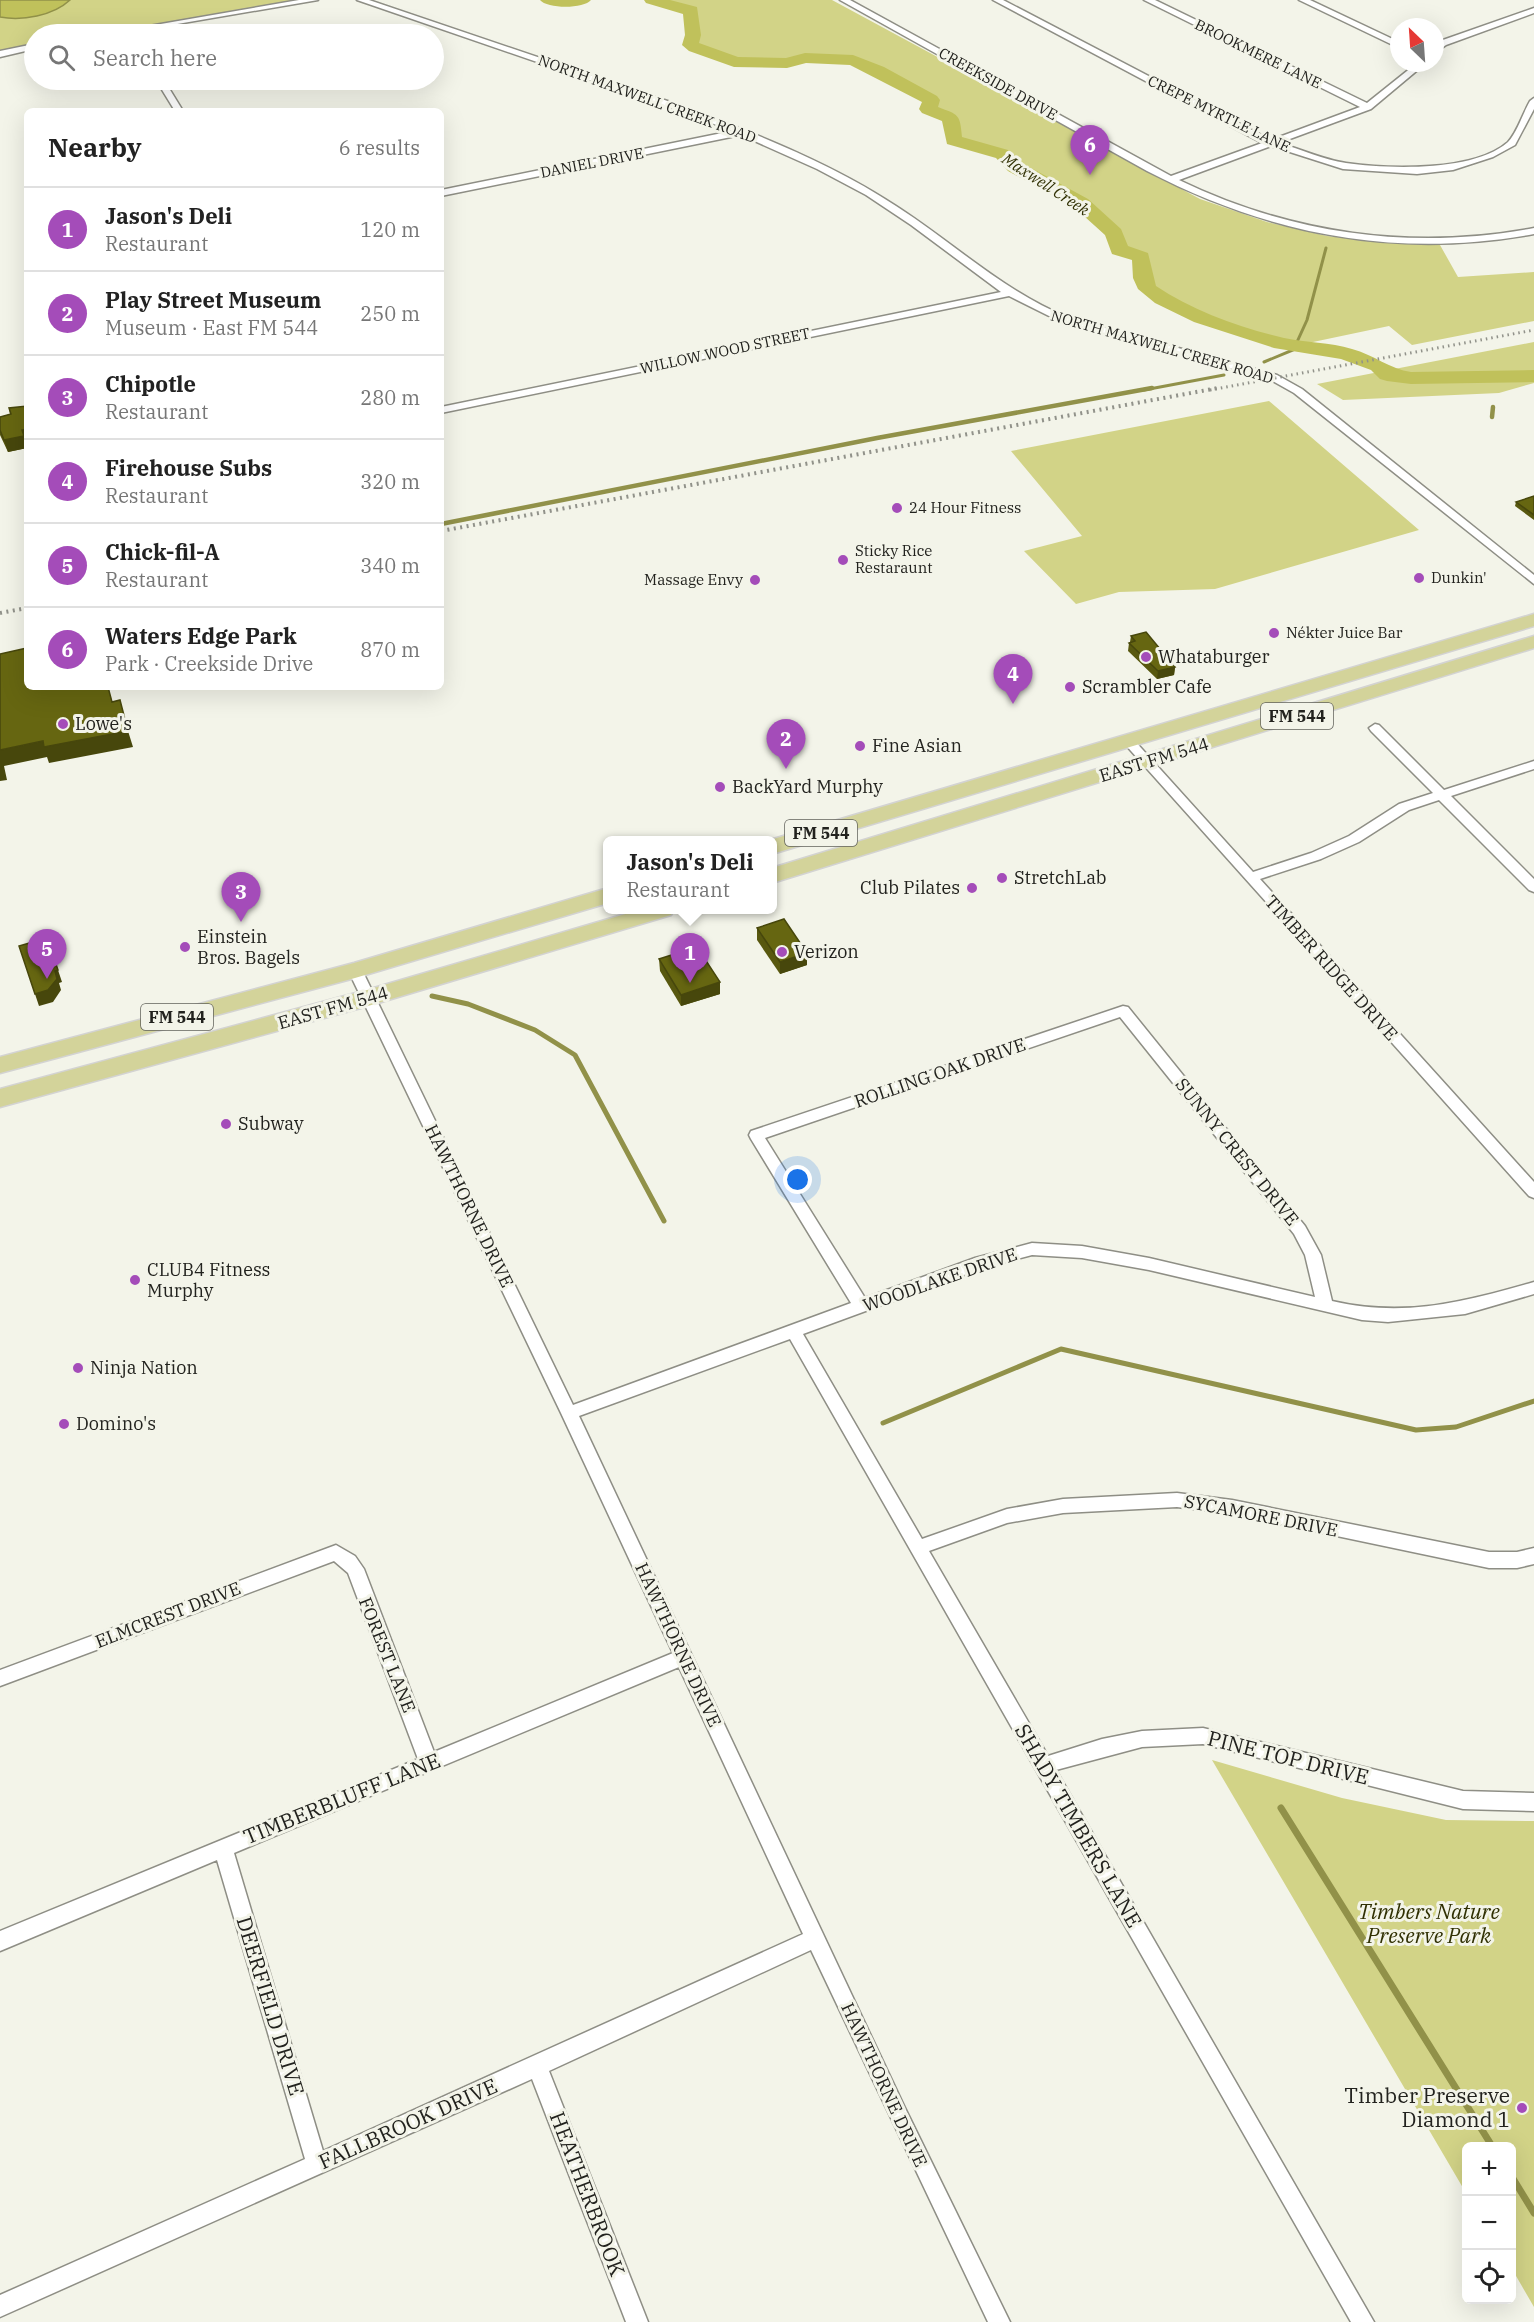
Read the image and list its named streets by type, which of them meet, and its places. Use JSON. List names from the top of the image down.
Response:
{
  "streets": {
    "main road": ["FM 544", "EAST FM 544"],
    "street": [
      "BROOKMERE LANE",
      "CREEKSIDE DRIVE",
      "NORTH MAXWELL CREEK ROAD",
      "CREPE MYRTLE LANE",
      "DANIEL DRIVE",
      "WILLOW WOOD STREET",
      "TIMBER RIDGE DRIVE",
      "ROLLING OAK DRIVE",
      "SUNNY CREST DRIVE",
      "HAWTHORNE DRIVE",
      "WOODLAKE DRIVE",
      "SYCAMORE DRIVE",
      "ELMCREST DRIVE",
      "FOREST LANE",
      "PINE TOP DRIVE",
      "TIMBERBLUFF LANE",
      "SHADY TIMBERS LANE",
      "DEERFIELD DRIVE",
      "FALLBROOK DRIVE",
      "HEATHERBROOK"
    ]
  },
  "crossings": [
    ["NORTH MAXWELL CREEK ROAD", "DANIEL DRIVE"],
    ["NORTH MAXWELL CREEK ROAD", "WILLOW WOOD STREET"],
    ["EAST FM 544", "TIMBER RIDGE DRIVE"],
    ["EAST FM 544", "HAWTHORNE DRIVE"],
    ["ROLLING OAK DRIVE", "SUNNY CREST DRIVE"],
    ["ROLLING OAK DRIVE", "WOODLAKE DRIVE"],
    ["SUNNY CREST DRIVE", "WOODLAKE DRIVE"],
    ["HAWTHORNE DRIVE", "WOODLAKE DRIVE"],
    ["HAWTHORNE DRIVE", "TIMBERBLUFF LANE"],
    ["HAWTHORNE DRIVE", "FALLBROOK DRIVE"],
    ["WOODLAKE DRIVE", "SHADY TIMBERS LANE"],
    ["SYCAMORE DRIVE", "SHADY TIMBERS LANE"],
    ["ELMCREST DRIVE", "FOREST LANE"],
    ["FOREST LANE", "TIMBERBLUFF LANE"],
    ["PINE TOP DRIVE", "SHADY TIMBERS LANE"],
    ["TIMBERBLUFF LANE", "DEERFIELD DRIVE"],
    ["DEERFIELD DRIVE", "FALLBROOK DRIVE"],
    ["FALLBROOK DRIVE", "HEATHERBROOK"]
  ],
  "water": ["Maxwell Creek"],
  "parks": ["Timbers Nature Preserve Park"],
  "places": [
    "24 Hour Fitness",
    "Sticky Rice Restaraunt",
    "Dunkin'",
    "Massage Envy",
    "Nékter Juice Bar",
    "Whataburger",
    "Scrambler Cafe",
    "Lowe's",
    "Fine Asian",
    "BackYard Murphy",
    "StretchLab",
    "Club Pilates",
    "Einstein Bros. Bagels",
    "Verizon",
    "Subway",
    "CLUB4 Fitness Murphy",
    "Ninja Nation",
    "Domino's",
    "Timber Preserve Diamond 1"
  ],
  "north": "top left",
  "page": {
    "search": "Search here",
    "heading": ["Nearby", "6 results"],
    "pins": [
      "6",
      "4",
      "2",
      "3",
      "5",
      "1"
    ],
    "list": [
      {
        "mark": "1",
        "name": "Jason's Deli",
        "note": "Restaurant",
        "value": "120 m"
      },
      {
        "mark": "2",
        "name": "Play Street Museum",
        "note": "Museum · East FM 544",
        "value": "250 m"
      },
      {
        "mark": "3",
        "name": "Chipotle",
        "note": "Restaurant",
        "value": "280 m"
      },
      {
        "mark": "4",
        "name": "Firehouse Subs",
        "note": "Restaurant",
        "value": "320 m"
      },
      {
        "mark": "5",
        "name": "Chick-fil-A",
        "note": "Restaurant",
        "value": "340 m"
      },
      {
        "mark": "6",
        "name": "Waters Edge Park",
        "note": "Park · Creekside Drive",
        "value": "870 m"
      }
    ],
    "popup": ["Jason's Deli", "Restaurant"],
    "map_buttons": ["+", "−"]
  }
}
